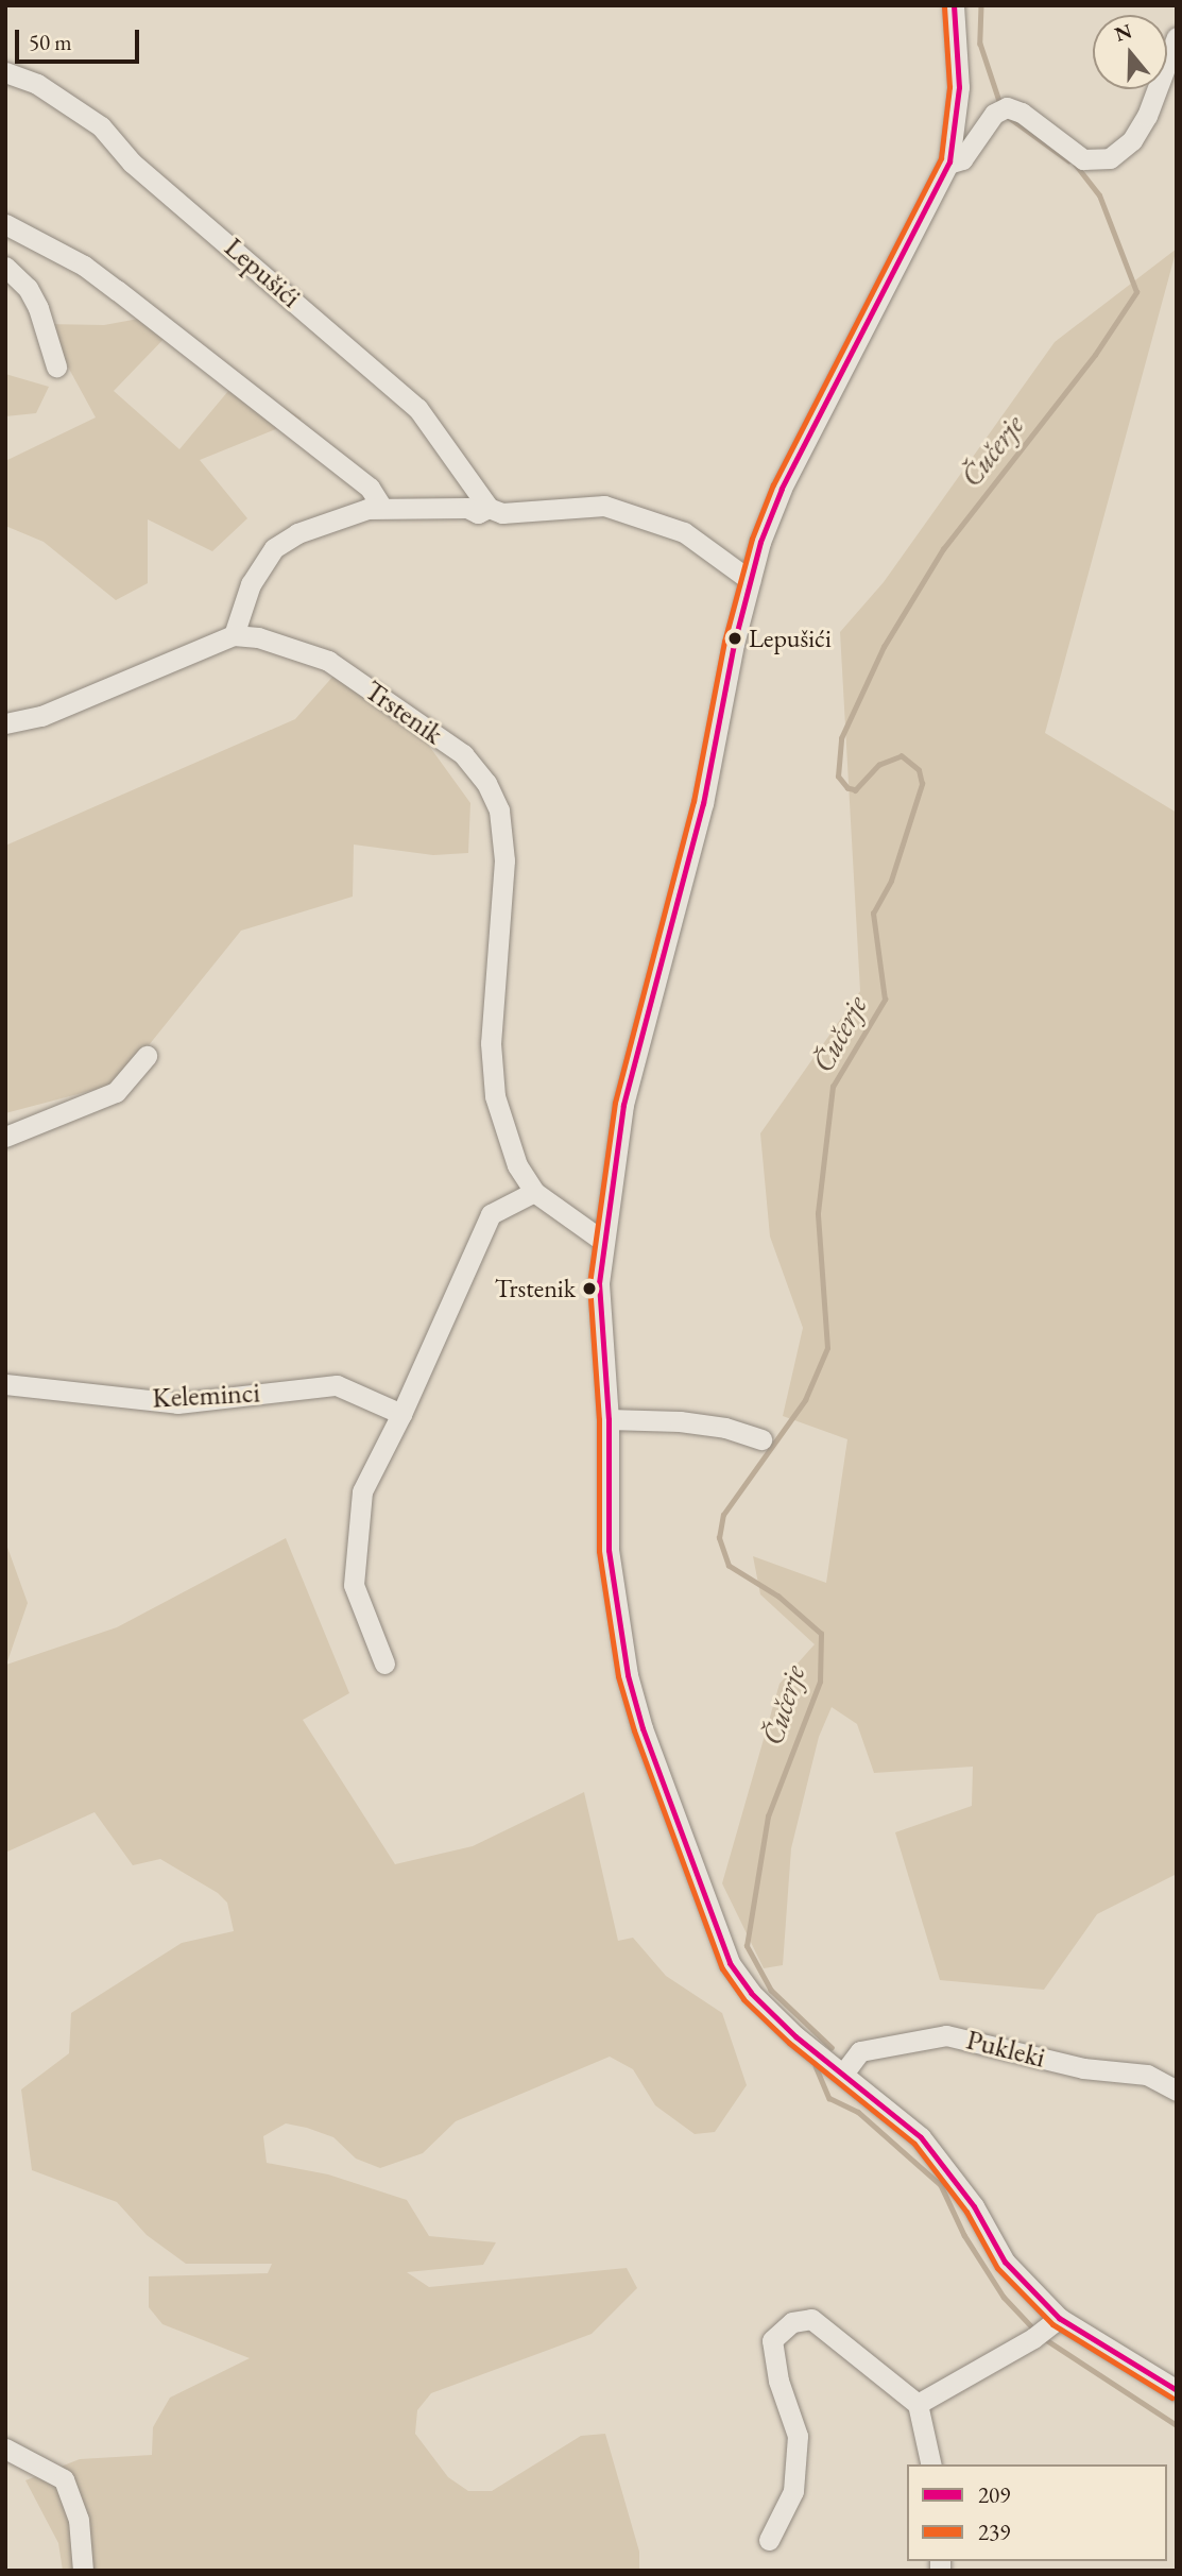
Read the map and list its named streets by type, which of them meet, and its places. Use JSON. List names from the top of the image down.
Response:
{
  "streets": {
    "street": [
      "Lepušići",
      "Trstenik",
      "Keleminci",
      "Pukleki"
    ]
  },
  "water": ["Čučerje"],
  "places": ["Lepušići", "Trstenik"],
  "lines": ["transit line 209", "transit line 239"],
  "legend": ["209", "239"],
  "scale_bar": "50 m",
  "north": "top"
}
